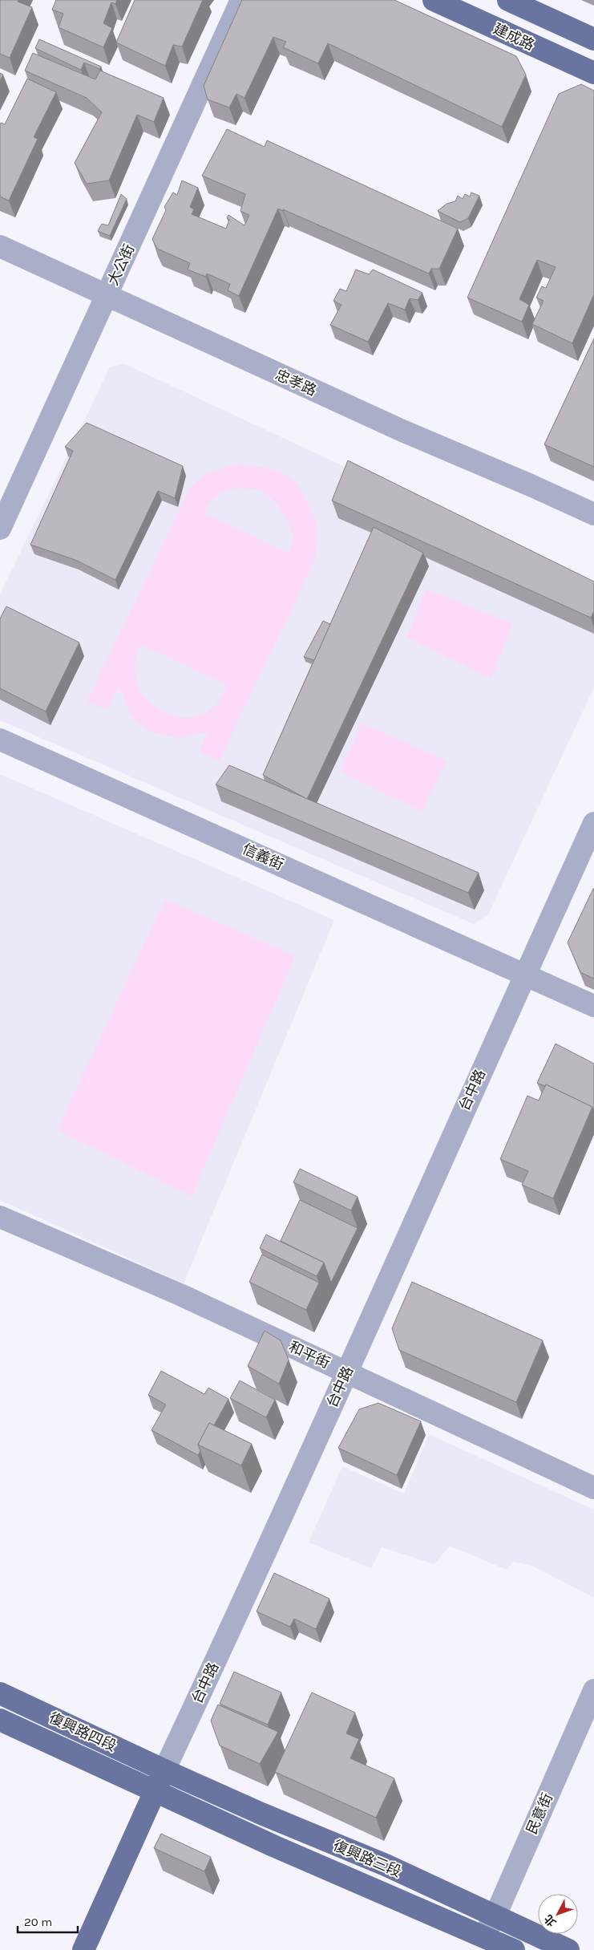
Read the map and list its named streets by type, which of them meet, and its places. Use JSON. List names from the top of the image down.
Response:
{
  "streets": {
    "main road": [
      "建成路",
      "台中路",
      "復興路四段",
      "復興路三段"
    ],
    "street": [
      "大公街",
      "忠孝路",
      "信義街",
      "和平街",
      "民意街"
    ]
  },
  "crossings": [
    ["大公街", "忠孝路"],
    ["信義街", "台中路"],
    ["台中路", "和平街"],
    ["台中路", "復興路四段"],
    ["台中路", "復興路三段"],
    ["復興路四段", "復興路三段"],
    ["民意街", "復興路三段"]
  ],
  "scale_bar": "20 m",
  "north": "bottom left"
}
